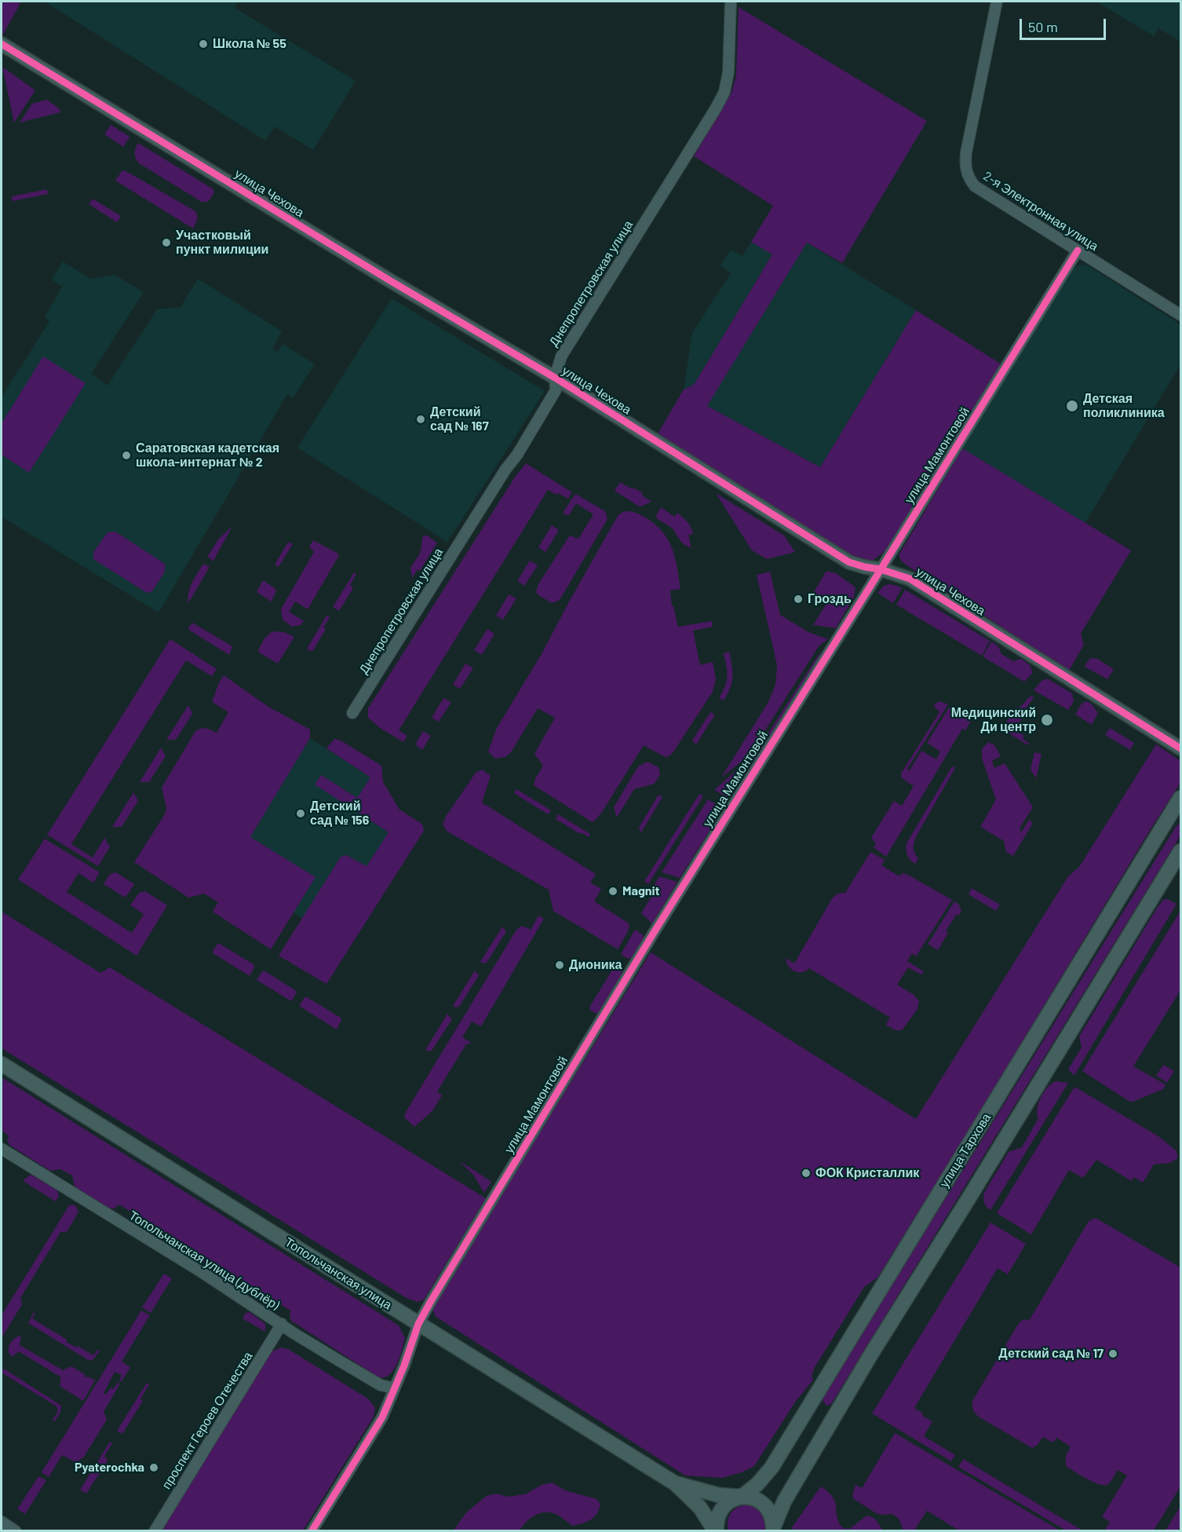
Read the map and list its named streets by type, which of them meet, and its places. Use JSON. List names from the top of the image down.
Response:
{
  "streets": {
    "main road": ["улица Тархова", "Топольчанская улица"],
    "street": [
      "улица Чехова",
      "2-я Электронная улица",
      "Днепропетровская улица",
      "улица Мамонтовой",
      "Топольчанская улица (дублёр)",
      "проспект Героев Отечества"
    ]
  },
  "crossings": [
    ["улица Чехова", "Днепропетровская улица"],
    ["улица Чехова", "улица Мамонтовой"],
    ["2-я Электронная улица", "улица Мамонтовой"],
    ["улица Мамонтовой", "Топольчанская улица"],
    ["улица Тархова", "Топольчанская улица"],
    ["Топольчанская улица (дублёр)", "проспект Героев Отечества"]
  ],
  "places": [
    "Школа № 55",
    "Участковый пункт милиции",
    "Детская поликлиника",
    "Детский сад № 167",
    "Саратовская кадетская школа-интернат № 2",
    "Гроздь",
    "Медицинский Ди центр",
    "Детский сад № 156",
    "Magnit",
    "Дионика",
    "ФОК Кристаллик",
    "Детский сад № 17",
    "Pyaterochka"
  ],
  "scale_bar": "50 m"
}
